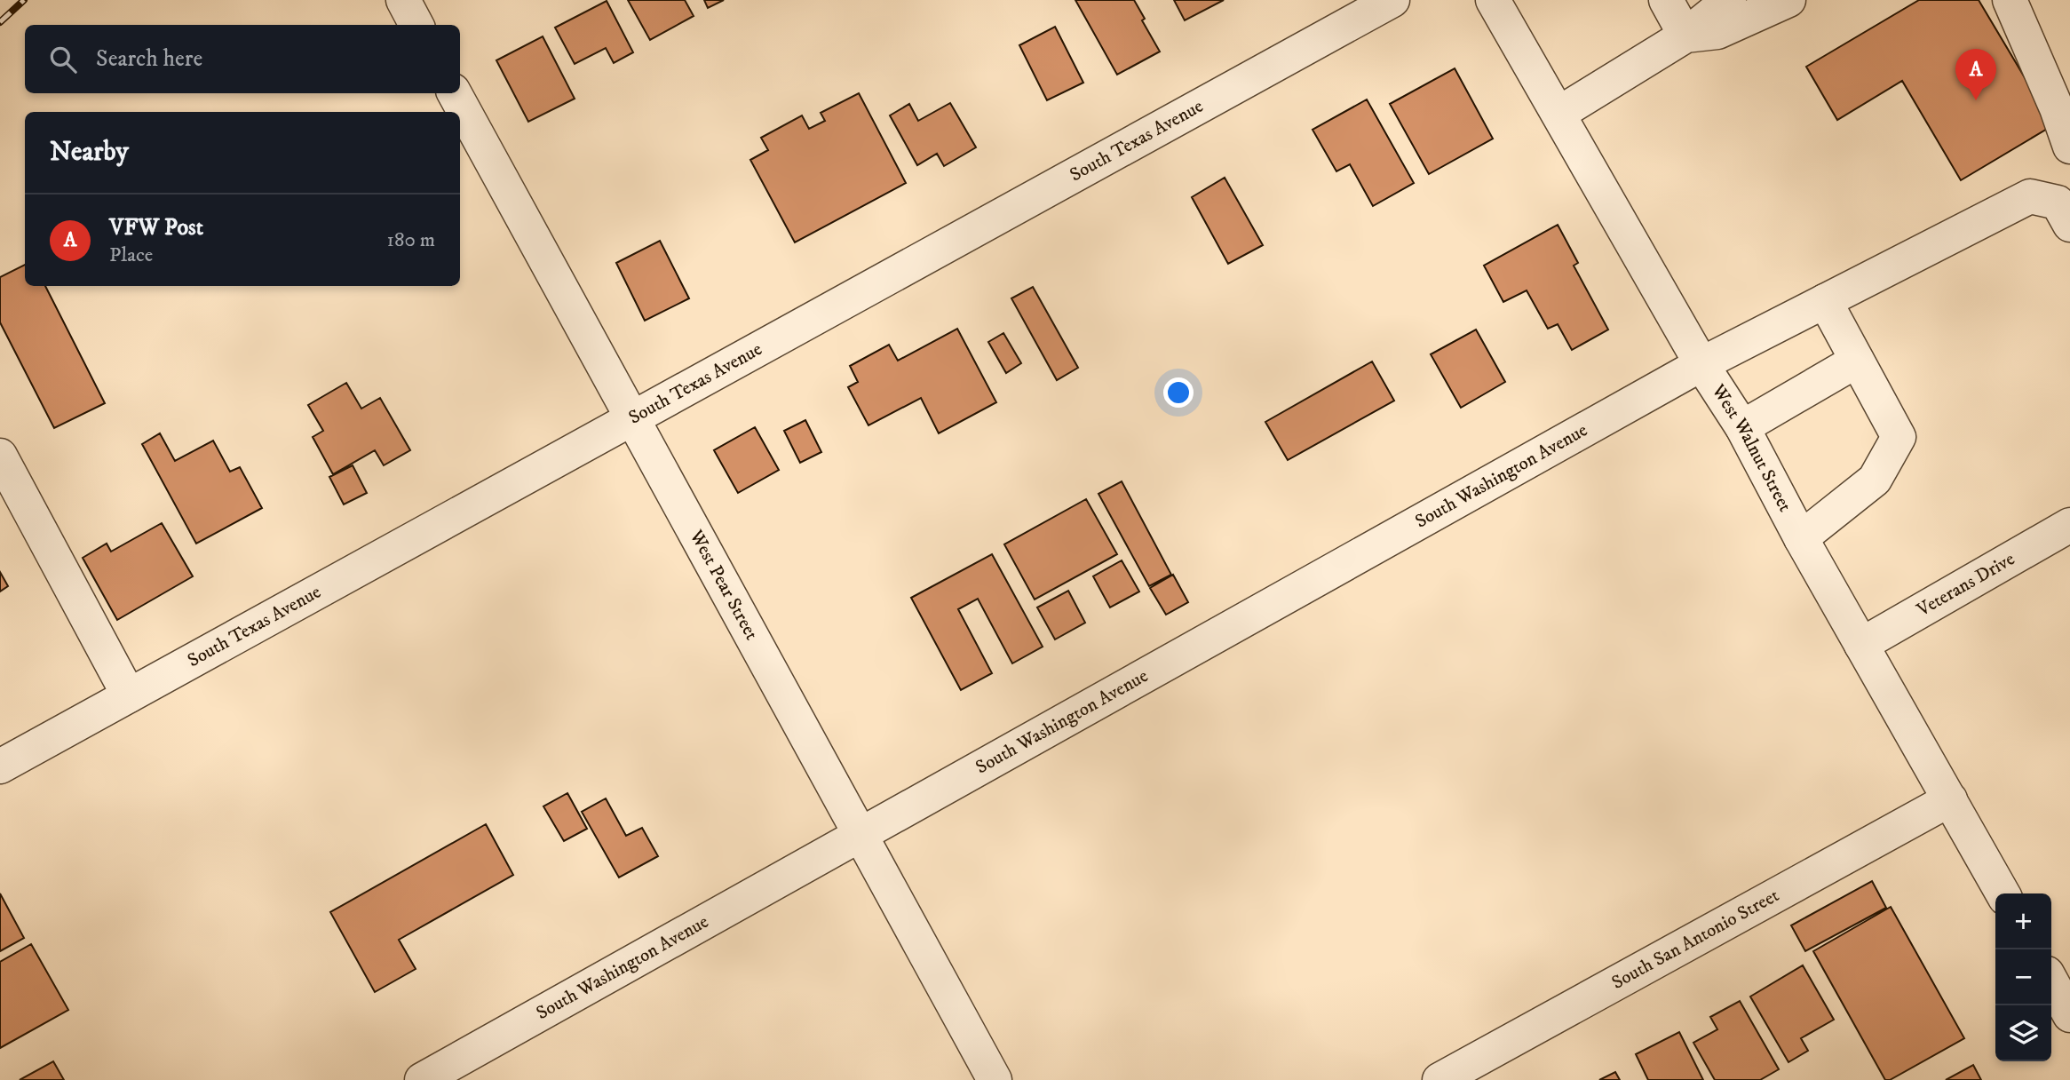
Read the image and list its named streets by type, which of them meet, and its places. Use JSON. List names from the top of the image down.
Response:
{
  "streets": {
    "street": [
      "South Texas Avenue",
      "West Walnut Street",
      "South Washington Avenue",
      "West Pear Street",
      "Veterans Drive",
      "South San Antonio Street"
    ]
  },
  "crossings": [
    ["South Texas Avenue", "West Pear Street"],
    ["West Walnut Street", "South Washington Avenue"],
    ["West Walnut Street", "Veterans Drive"],
    ["West Walnut Street", "South San Antonio Street"],
    ["South Washington Avenue", "West Pear Street"]
  ],
  "page": {
    "search": "Search here",
    "pins": "A",
    "heading": "Nearby",
    "list": [
      {
        "mark": "A",
        "name": "VFW Post",
        "note": "Place",
        "value": "180 m"
      }
    ],
    "map_buttons": ["+", "−"]
  }
}
